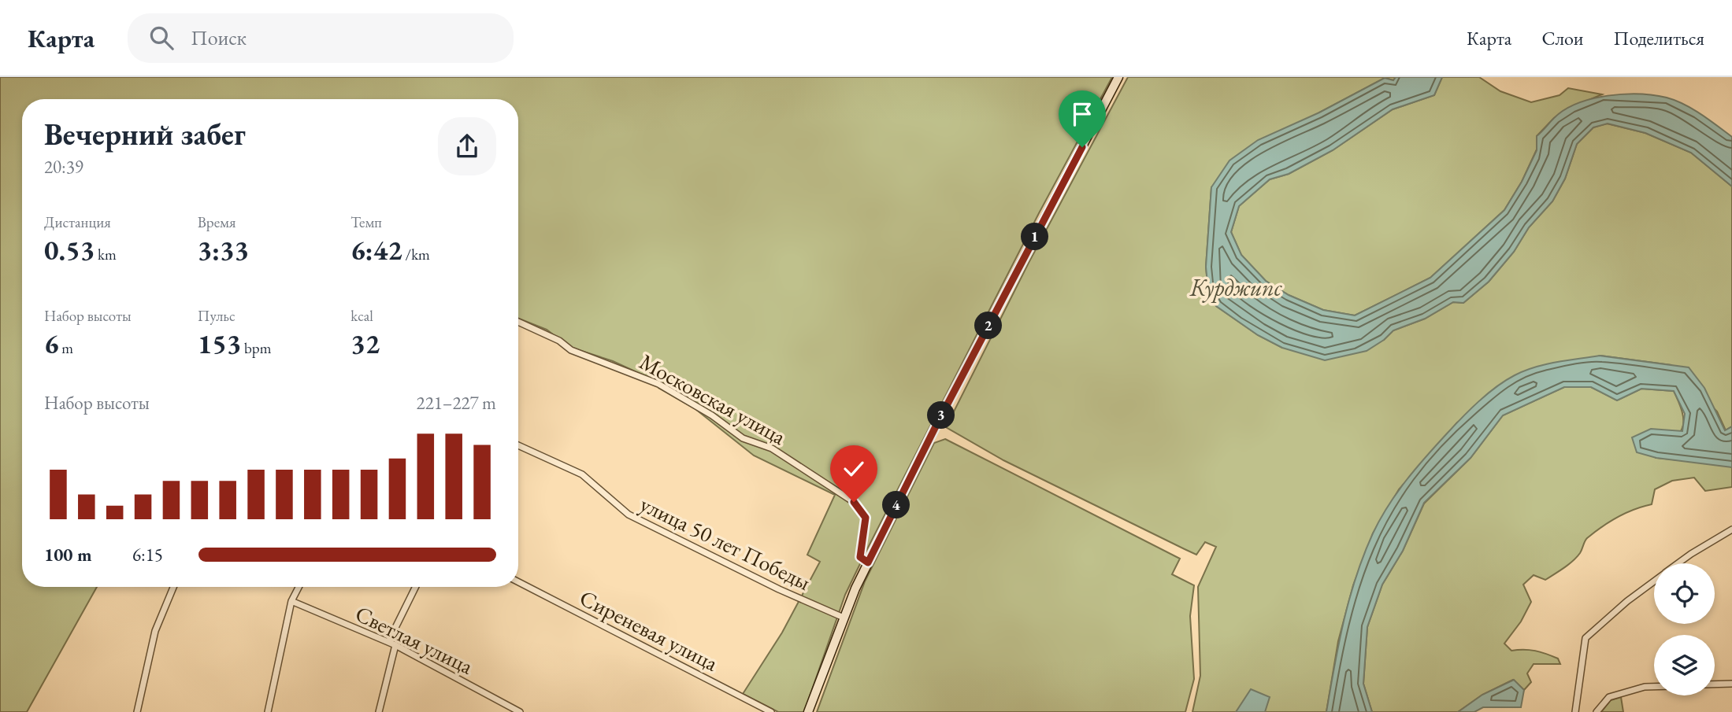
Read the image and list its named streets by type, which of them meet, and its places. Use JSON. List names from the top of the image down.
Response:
{
  "streets": {
    "street": [
      "Московская улица",
      "улица 50 лет Победы",
      "Сиреневая улица",
      "Светлая улица"
    ]
  },
  "water": ["Курджипс"],
  "page": {
    "header": "Карта",
    "search": "Поиск",
    "nav": ["Карта", "Слои", "Поделиться"],
    "heading": ["Вечерний забег", "20:39"],
    "stats": [
      ["Дистанция", "0.53 km"],
      ["Время", "3:33"],
      ["Темп", "6:42 /km"],
      ["Набор высоты", "6 m"],
      ["Пульс", "153 bpm"],
      ["kcal", "32"]
    ],
    "pins": [
      "1",
      "2",
      "3",
      "4"
    ],
    "chart": ["Набор высоты", "221–227 m"],
    "list": [
      {
        "name": "100 m",
        "note": "6:15"
      }
    ]
  }
}
